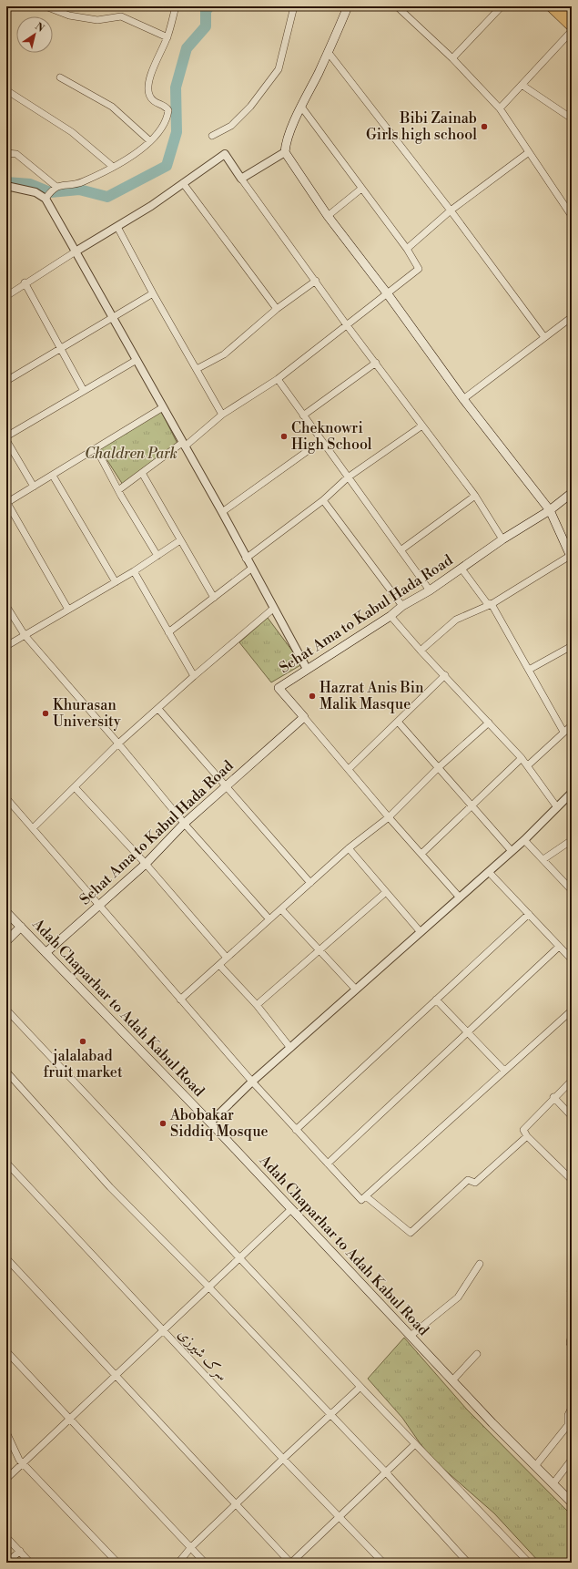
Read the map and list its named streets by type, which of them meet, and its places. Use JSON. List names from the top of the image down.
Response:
{
  "streets": {
    "main road": ["Sehat Ama to Kabul Hada Road", "Adah Chaparhar to Adah Kabul Road"],
    "street": ["سرک شیرزی"]
  },
  "crossings": [
    ["Sehat Ama to Kabul Hada Road", "Adah Chaparhar to Adah Kabul Road"]
  ],
  "parks": ["Chaldren Park"],
  "places": [
    "Bibi Zainab Girls high school",
    "Cheknowri High School",
    "Hazrat Anis Bin Malik Masque",
    "Khurasan University",
    "jalalabad fruit market",
    "Abobakar Siddiq Mosque"
  ],
  "north": "top right"
}
